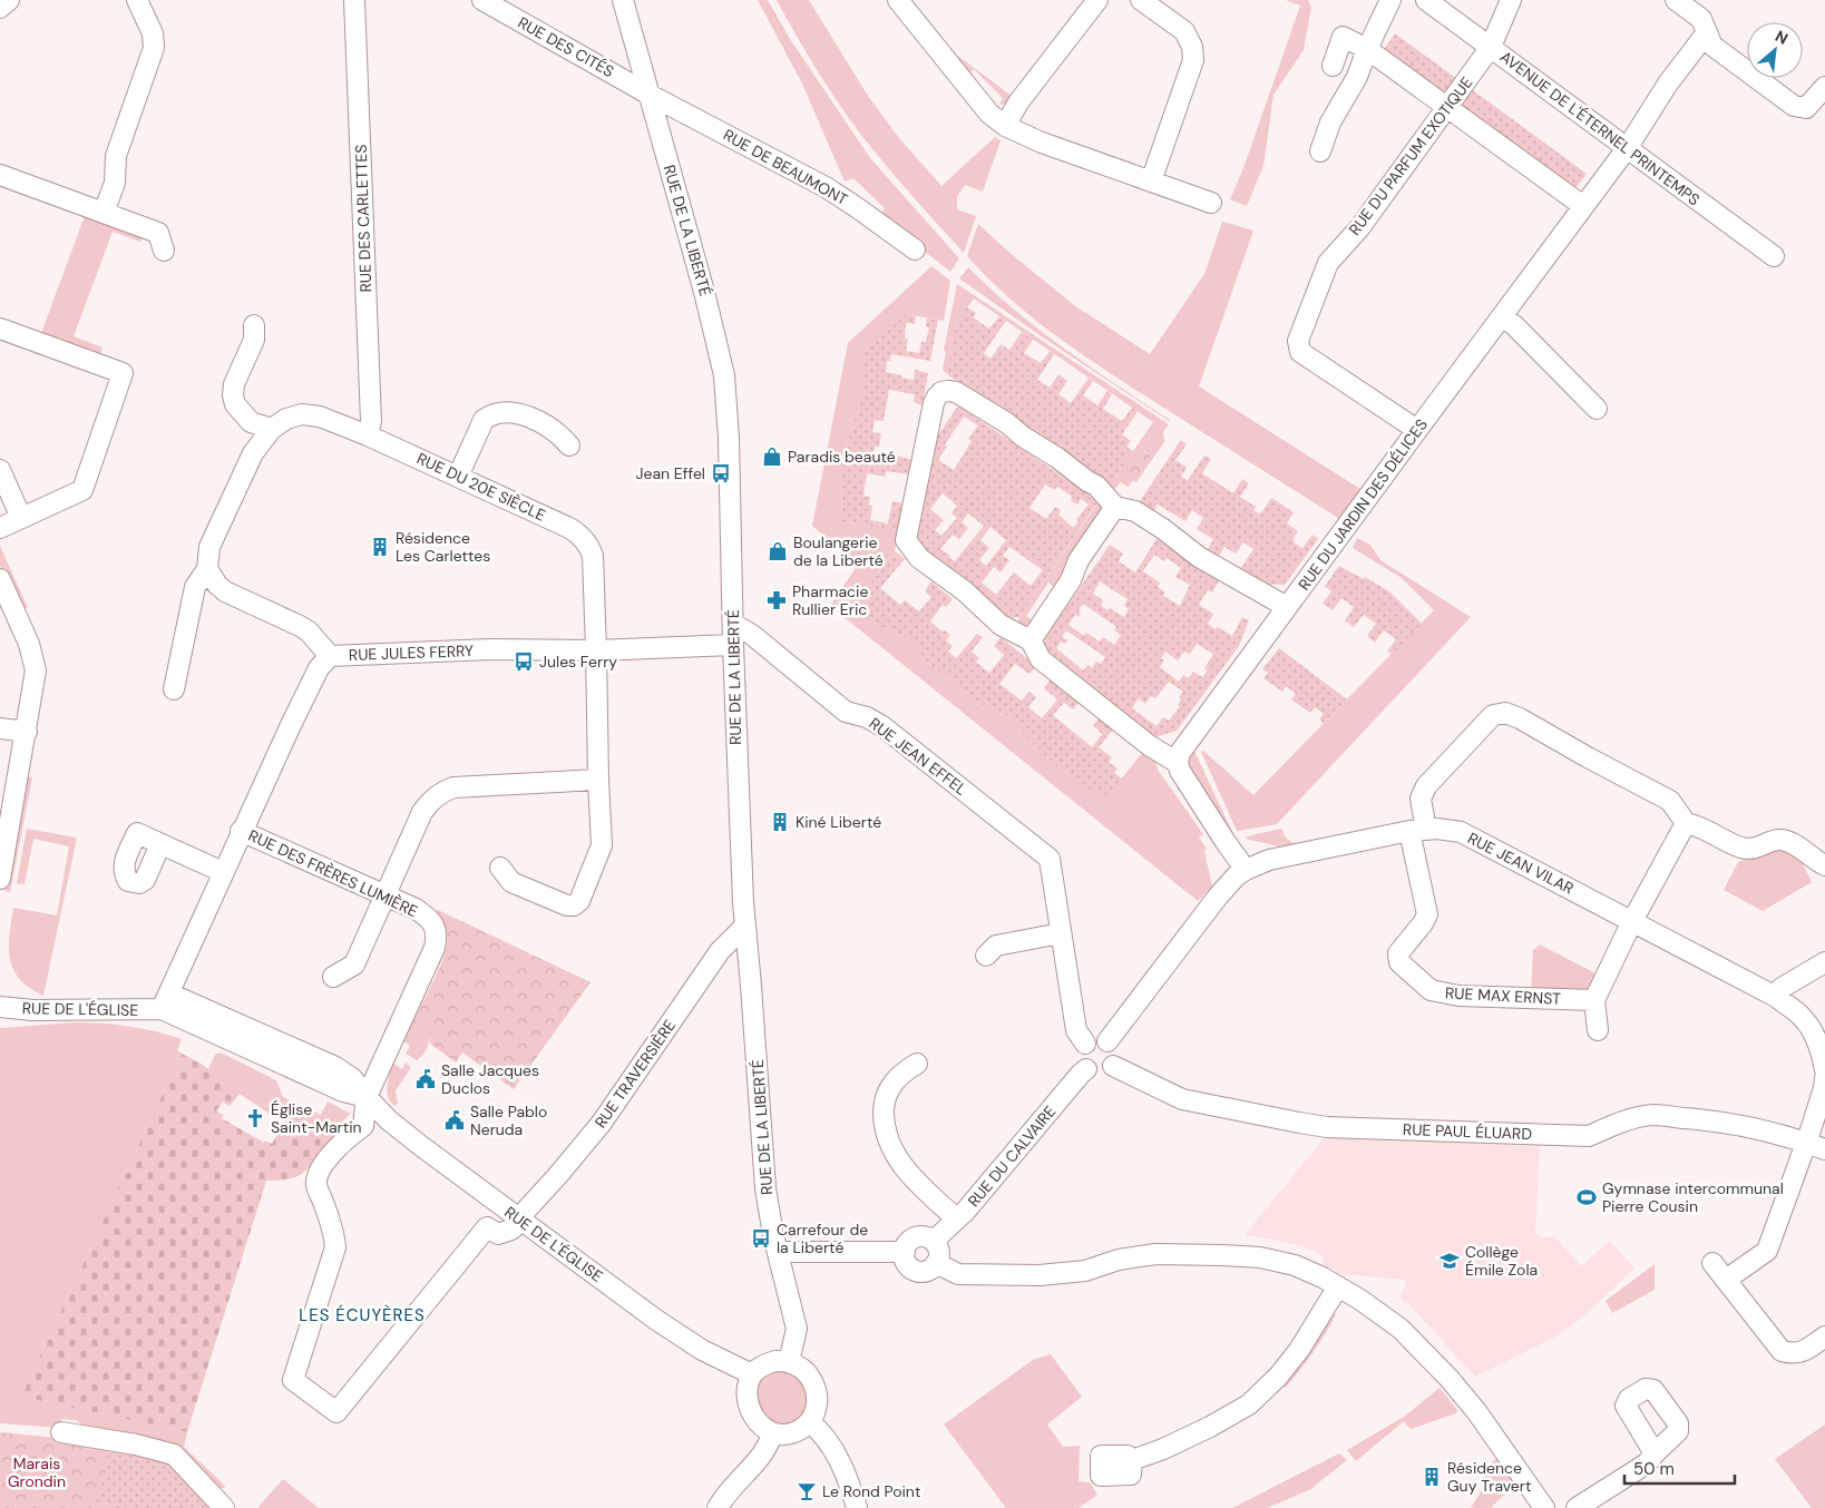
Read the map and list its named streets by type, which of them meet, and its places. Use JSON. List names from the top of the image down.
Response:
{
  "streets": {
    "street": [
      "RUE DES CITÉS",
      "AVENUE DE L'ÉTERNEL PRINTEMPS",
      "RUE DU PARFUM EXOTIQUE",
      "RUE DE BEAUMONT",
      "RUE DES CARLETTES",
      "RUE DE LA LIBERTÉ",
      "RUE DU 20E SIÈCLE",
      "RUE DU JARDIN DES DÉLICES",
      "RUE JULES FERRY",
      "RUE JEAN EFFEL",
      "RUE JEAN VILAR",
      "RUE DES FRÈRES LUMIÈRE",
      "RUE MAX ERNST",
      "RUE DE L'ÉGLISE",
      "RUE TRAVERSIÈRE",
      "RUE PAUL ÉLUARD",
      "RUE DU CALVAIRE"
    ]
  },
  "crossings": [
    ["RUE DES CITÉS", "RUE DE BEAUMONT"],
    ["RUE DES CITÉS", "RUE DE LA LIBERTÉ"],
    ["AVENUE DE L'ÉTERNEL PRINTEMPS", "RUE DU PARFUM EXOTIQUE"],
    ["AVENUE DE L'ÉTERNEL PRINTEMPS", "RUE DU JARDIN DES DÉLICES"],
    ["RUE DU PARFUM EXOTIQUE", "RUE DU JARDIN DES DÉLICES"],
    ["RUE DE BEAUMONT", "RUE DE LA LIBERTÉ"],
    ["RUE DES CARLETTES", "RUE DU 20E SIÈCLE"],
    ["RUE DE LA LIBERTÉ", "RUE JULES FERRY"],
    ["RUE DE LA LIBERTÉ", "RUE JEAN EFFEL"],
    ["RUE DE LA LIBERTÉ", "RUE DE L'ÉGLISE"],
    ["RUE DE LA LIBERTÉ", "RUE TRAVERSIÈRE"],
    ["RUE DU 20E SIÈCLE", "RUE JULES FERRY"],
    ["RUE JULES FERRY", "RUE DES FRÈRES LUMIÈRE"],
    ["RUE JULES FERRY", "RUE DE L'ÉGLISE"],
    ["RUE JEAN EFFEL", "RUE PAUL ÉLUARD"],
    ["RUE JEAN EFFEL", "RUE DU CALVAIRE"],
    ["RUE JEAN VILAR", "RUE MAX ERNST"],
    ["RUE DES FRÈRES LUMIÈRE", "RUE DE L'ÉGLISE"],
    ["RUE DES FRÈRES LUMIÈRE", "RUE TRAVERSIÈRE"],
    ["RUE DE L'ÉGLISE", "RUE TRAVERSIÈRE"],
    ["RUE PAUL ÉLUARD", "RUE DU CALVAIRE"]
  ],
  "districts": ["LES ÉCUYÈRES"],
  "parks": ["Marais Grondin"],
  "places": {
    "shop": ["Paradis beauté", "Boulangerie de la Liberté"],
    "bus stop": ["Jean Effel", "Jules Ferry", "Carrefour de la Liberté"],
    "building": ["Résidence Les Carlettes", "Kiné Liberté", "Résidence Guy Travert"],
    "pharmacy": ["Pharmacie Rullier Eric"],
    "public building": ["Salle Jacques Duclos", "Salle Pablo Neruda"],
    "church": ["Église Saint-Martin"],
    "sports": ["Gymnase intercommunal Pierre Cousin"],
    "school or university": ["Collège Émile Zola"],
    "bar": ["Le Rond Point"]
  },
  "scale_bar": "50 m",
  "north": "top right"
}
